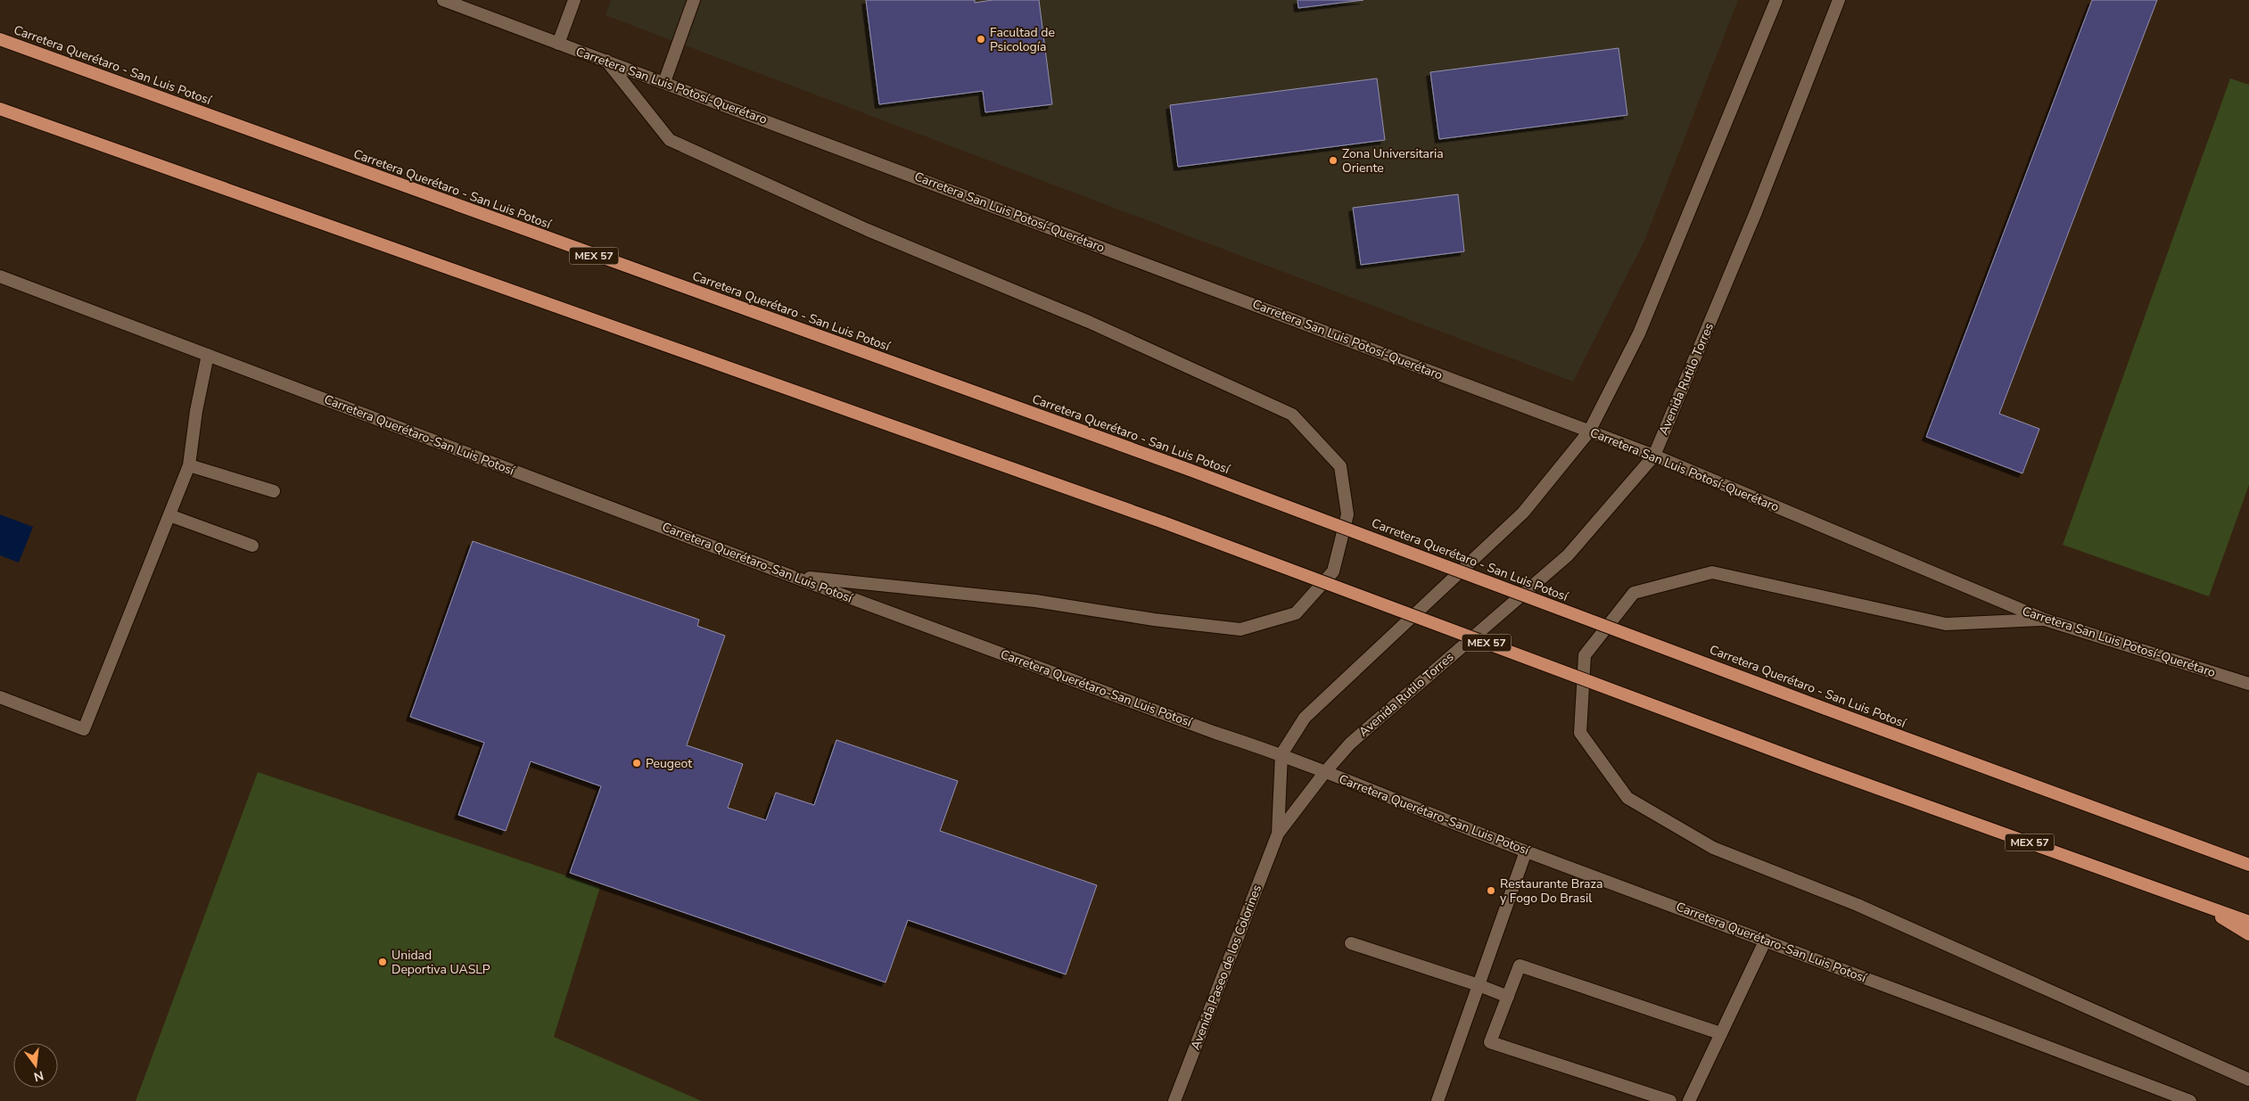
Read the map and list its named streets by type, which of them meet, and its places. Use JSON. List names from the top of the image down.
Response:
{
  "streets": {
    "highway": ["Carretera Querétaro - San Luis Potosí", "MEX 57"],
    "main road": [
      "Carretera San Luis Potosí-Querétaro",
      "Avenida Rutilo Torres",
      "Carretera Querétaro-San Luis Potosí",
      "Avenida Paseo de los Colorines"
    ]
  },
  "crossings": [
    ["Carretera San Luis Potosí-Querétaro", "Avenida Rutilo Torres"],
    ["Avenida Rutilo Torres", "Carretera Querétaro-San Luis Potosí"],
    ["Avenida Rutilo Torres", "Avenida Paseo de los Colorines"],
    ["Carretera Querétaro-San Luis Potosí", "Avenida Paseo de los Colorines"]
  ],
  "places": [
    "Facultad de Psicología",
    "Zona Universitaria Oriente",
    "Peugeot",
    "Restaurante Braza y Fogo Do Brasil",
    "Unidad Deportiva UASLP"
  ],
  "north": "bottom"
}
